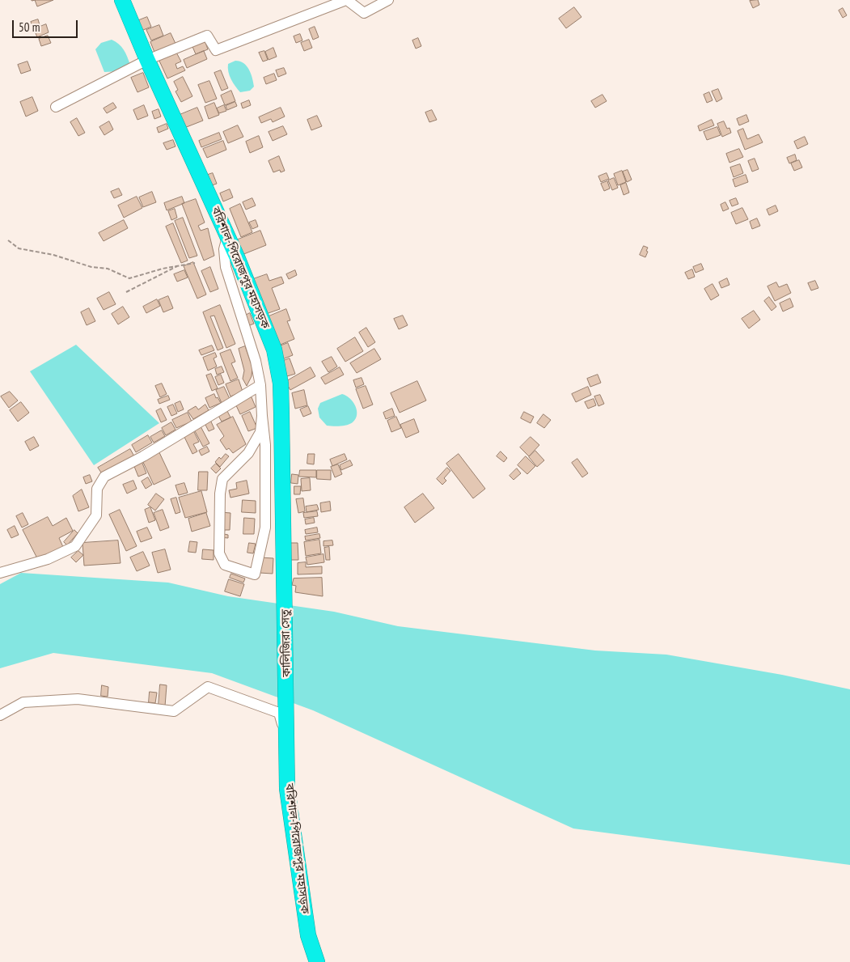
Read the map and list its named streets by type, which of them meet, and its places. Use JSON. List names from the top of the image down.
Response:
{
  "streets": {
    "highway": ["বরিশাল-পিরোজপুর মহাসড়ক", "কালিজিরা সেতু"]
  },
  "crossings": [
    ["বরিশাল-পিরোজপুর মহাসড়ক", "কালিজিরা সেতু"]
  ],
  "scale_bar": "50 m"
}
